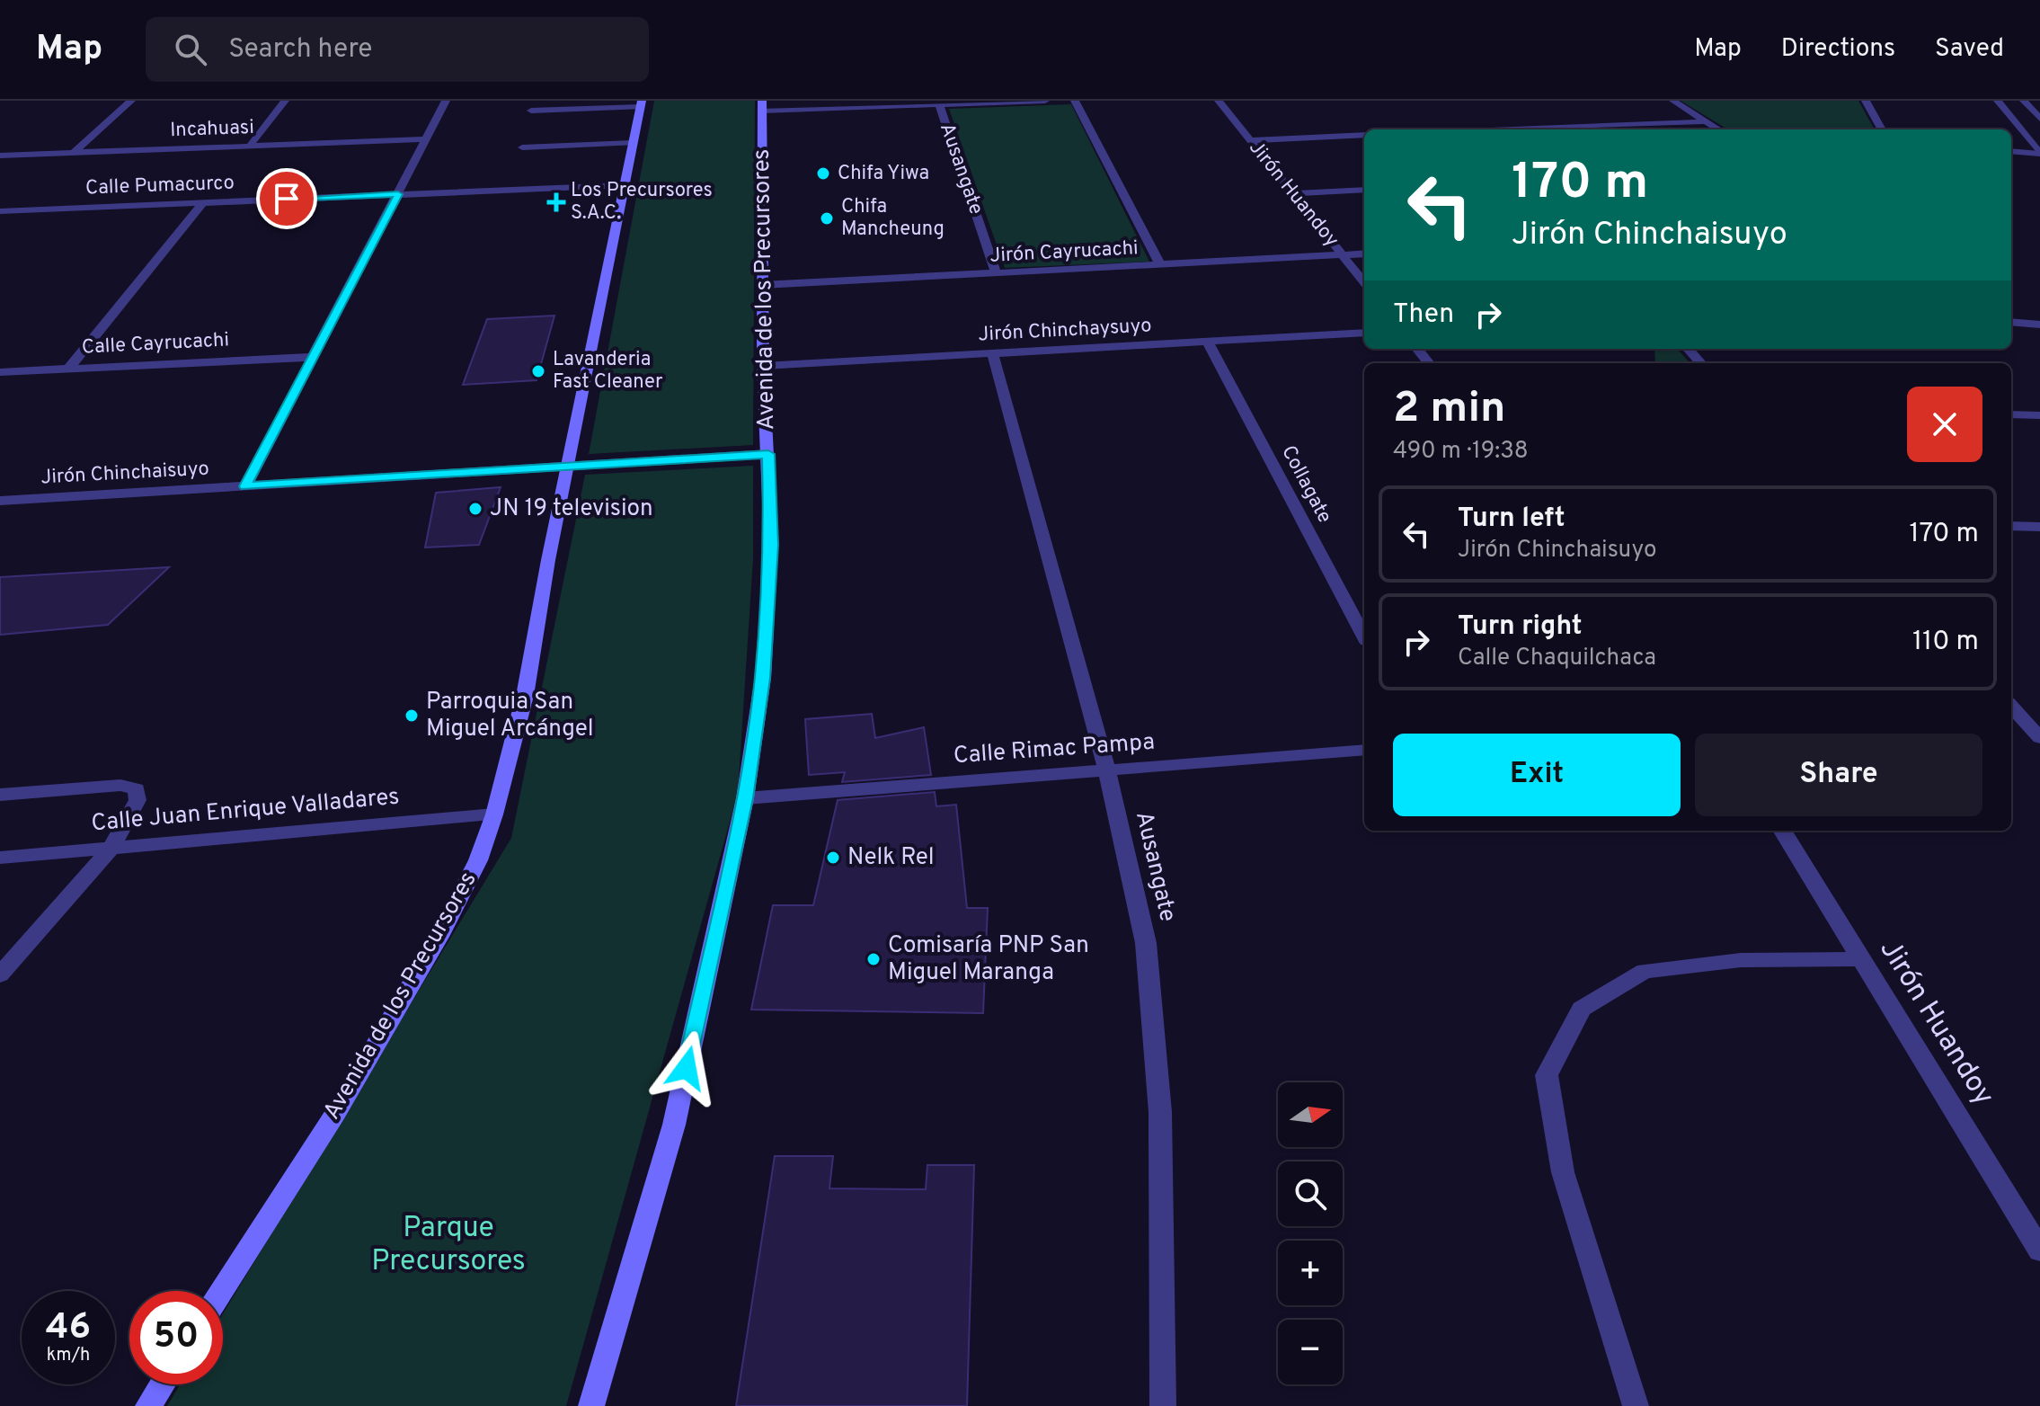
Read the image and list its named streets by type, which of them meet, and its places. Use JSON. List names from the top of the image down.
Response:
{
  "streets": {
    "main road": ["Avenida de los Precursores"],
    "street": [
      "Incahuasi",
      "Ausangate",
      "Calle Pumacurco",
      "Jirón Huandoy",
      "Jirón Cayrucachi",
      "Jirón Chinchaysuyo",
      "Calle Cayrucachi",
      "Jirón Chinchaisuyo",
      "Collagate",
      "Calle Rimac Pampa",
      "Calle Juan Enrique Valladares"
    ]
  },
  "crossings": [
    ["Ausangate", "Jirón Cayrucachi"],
    ["Ausangate", "Jirón Chinchaysuyo"],
    ["Ausangate", "Calle Rimac Pampa"],
    ["Calle Pumacurco", "Avenida de los Precursores"],
    ["Jirón Huandoy", "Jirón Cayrucachi"],
    ["Jirón Cayrucachi", "Avenida de los Precursores"],
    ["Avenida de los Precursores", "Jirón Chinchaysuyo"],
    ["Avenida de los Precursores", "Jirón Chinchaisuyo"],
    ["Avenida de los Precursores", "Calle Rimac Pampa"],
    ["Avenida de los Precursores", "Calle Juan Enrique Valladares"],
    ["Jirón Chinchaysuyo", "Collagate"]
  ],
  "parks": ["Parque Precursores"],
  "places": {
    "other": [
      "Chifa Yiwa",
      "Chifa Mancheung",
      "Lavanderia Fast Cleaner",
      "JN 19 television",
      "Parroquia San Miguel Arcángel",
      "Nelk Rel",
      "Comisaría PNP San Miguel Maranga"
    ],
    "health": ["Los Precursores S.A.C."]
  },
  "north": "right",
  "page": {
    "header": "Map",
    "search": "Search here",
    "nav": ["Map", "Directions", "Saved"],
    "turn": ["170 m", "Jirón Chinchaisuyo"],
    "then": "Then",
    "heading": ["2 min", "490 m · 19:38"],
    "list": [
      {
        "name": "Turn left",
        "note": "Jirón Chinchaisuyo",
        "value": "170 m"
      },
      {
        "name": "Turn right",
        "note": "Calle Chaquilchaca",
        "value": "110 m"
      }
    ],
    "buttons": ["Exit", "Share"],
    "map_buttons": ["+", "−"],
    "speed": "46 km/h",
    "limit": "50"
  }
}
